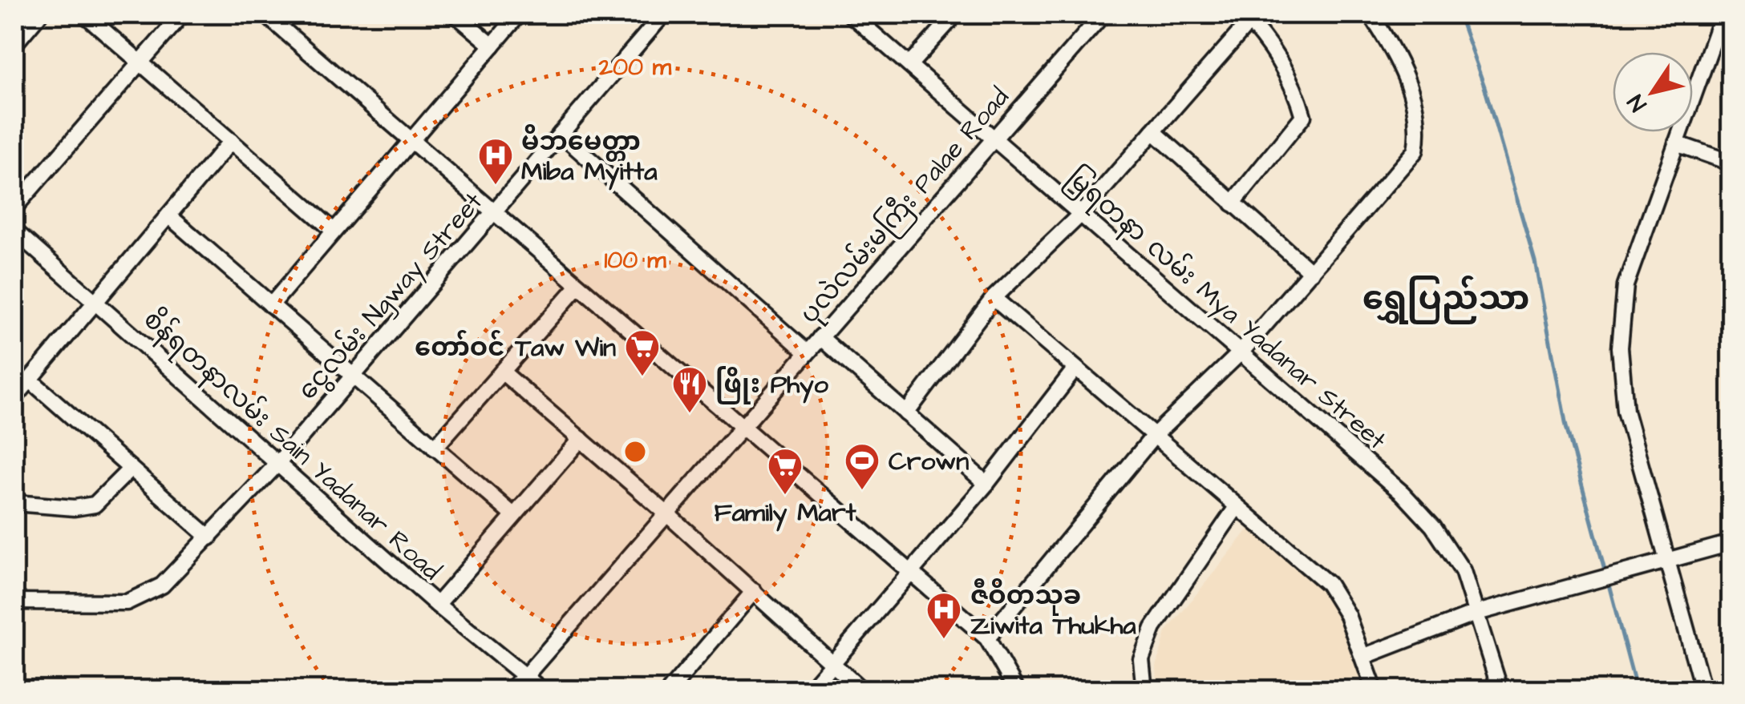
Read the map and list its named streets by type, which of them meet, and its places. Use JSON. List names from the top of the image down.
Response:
{
  "streets": {
    "street": [
      "ပုလဲလမ်းမကြီး Palae Road",
      "ငွေလမ်း Ngway Street",
      "မြရတနာ လမ်း Mya Yadanar Street",
      "စိန်ရတနာလမ်း Sain Yadanar Road"
    ]
  },
  "crossings": [
    ["ပုလဲလမ်းမကြီး Palae Road", "မြရတနာ လမ်း Mya Yadanar Street"],
    ["ပုလဲလမ်းမကြီး Palae Road", "စိန်ရတနာလမ်း Sain Yadanar Road"],
    ["ငွေလမ်း Ngway Street", "စိန်ရတနာလမ်း Sain Yadanar Road"]
  ],
  "districts": ["ရွှေပြည်သာ"],
  "places": {
    "hospital": ["မိဘမေတ္တာ Miba Myitta", "ဇီဝိတသုခ Ziwita Thukha"],
    "supermarket": ["တော်ဝင် Taw Win", "Family Mart"],
    "restaurant": ["ဖြိုး Phyo"],
    "sports": ["Crown"]
  },
  "north": "bottom left",
  "rings": ["200 m", "100 m"]
}
